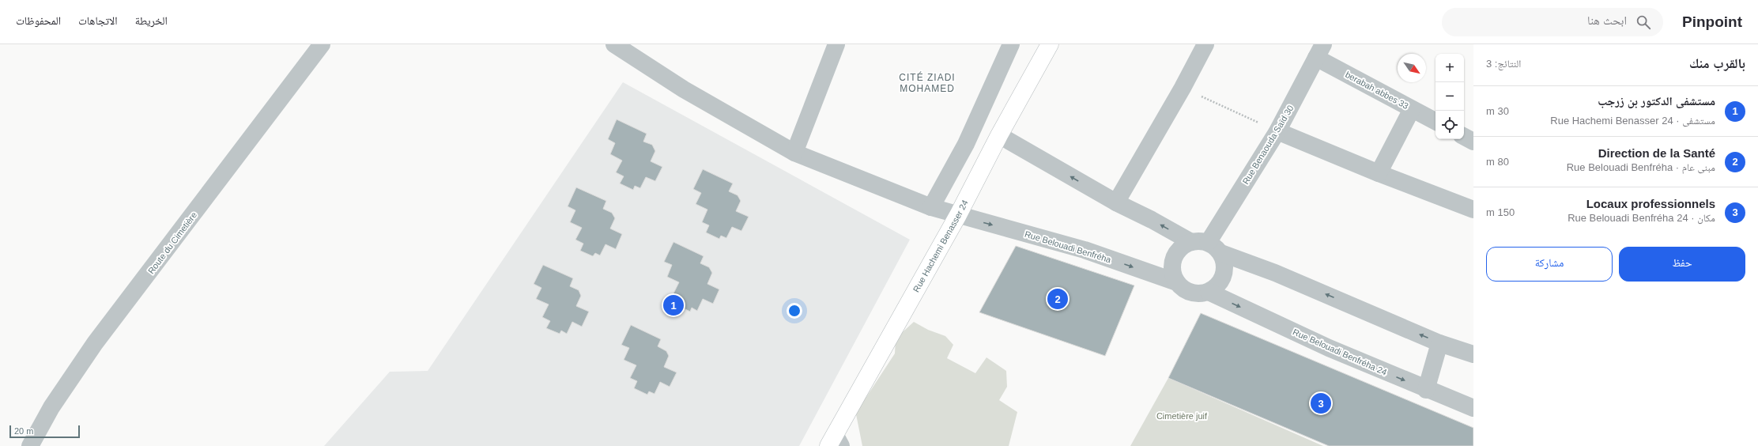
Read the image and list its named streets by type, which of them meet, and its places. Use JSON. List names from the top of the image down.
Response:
{
  "streets": {
    "main road": ["Rue Hachemi Benasser 24"],
    "street": [
      "berabah abbes 33",
      "Rue Benaouda Saïd 30",
      "Route du Cimetière",
      "Rue Belouadi Benfréha",
      "Rue Belouadi Benfréha 24"
    ]
  },
  "crossings": [
    ["berabah abbes 33", "Rue Benaouda Saïd 30"],
    ["Rue Benaouda Saïd 30", "Rue Belouadi Benfréha"],
    ["Rue Benaouda Saïd 30", "Rue Belouadi Benfréha 24"],
    ["Rue Hachemi Benasser 24", "Rue Belouadi Benfréha"],
    ["Rue Belouadi Benfréha", "Rue Belouadi Benfréha 24"]
  ],
  "districts": ["CITÉ ZIADI MOHAMED"],
  "parks": ["Cimetière juif"],
  "scale_bar": "20 m",
  "north": "bottom right",
  "page": {
    "header": "Pinpoint",
    "search": "ابحث هنا",
    "nav": ["الخريطة", "الاتجاهات", "المحفوظات"],
    "heading": ["بالقرب منك", "النتائج: 3"],
    "map_buttons": ["+", "−"],
    "list": [
      {
        "mark": "1",
        "name": "مستشفى الدكتور بن زرجب",
        "note": "مستشفى · Rue Hachemi Benasser 24",
        "value": "30 m"
      },
      {
        "mark": "2",
        "name": "Direction de la Santé",
        "note": "مبنى عام · Rue Belouadi Benfréha",
        "value": "80 m"
      },
      {
        "mark": "3",
        "name": "Locaux professionnels",
        "note": "مكان · Rue Belouadi Benfréha 24",
        "value": "150 m"
      }
    ],
    "buttons": ["حفظ", "مشاركة"],
    "pins": ["2", "1", "3"],
    "scale": "20 m"
  }
}
